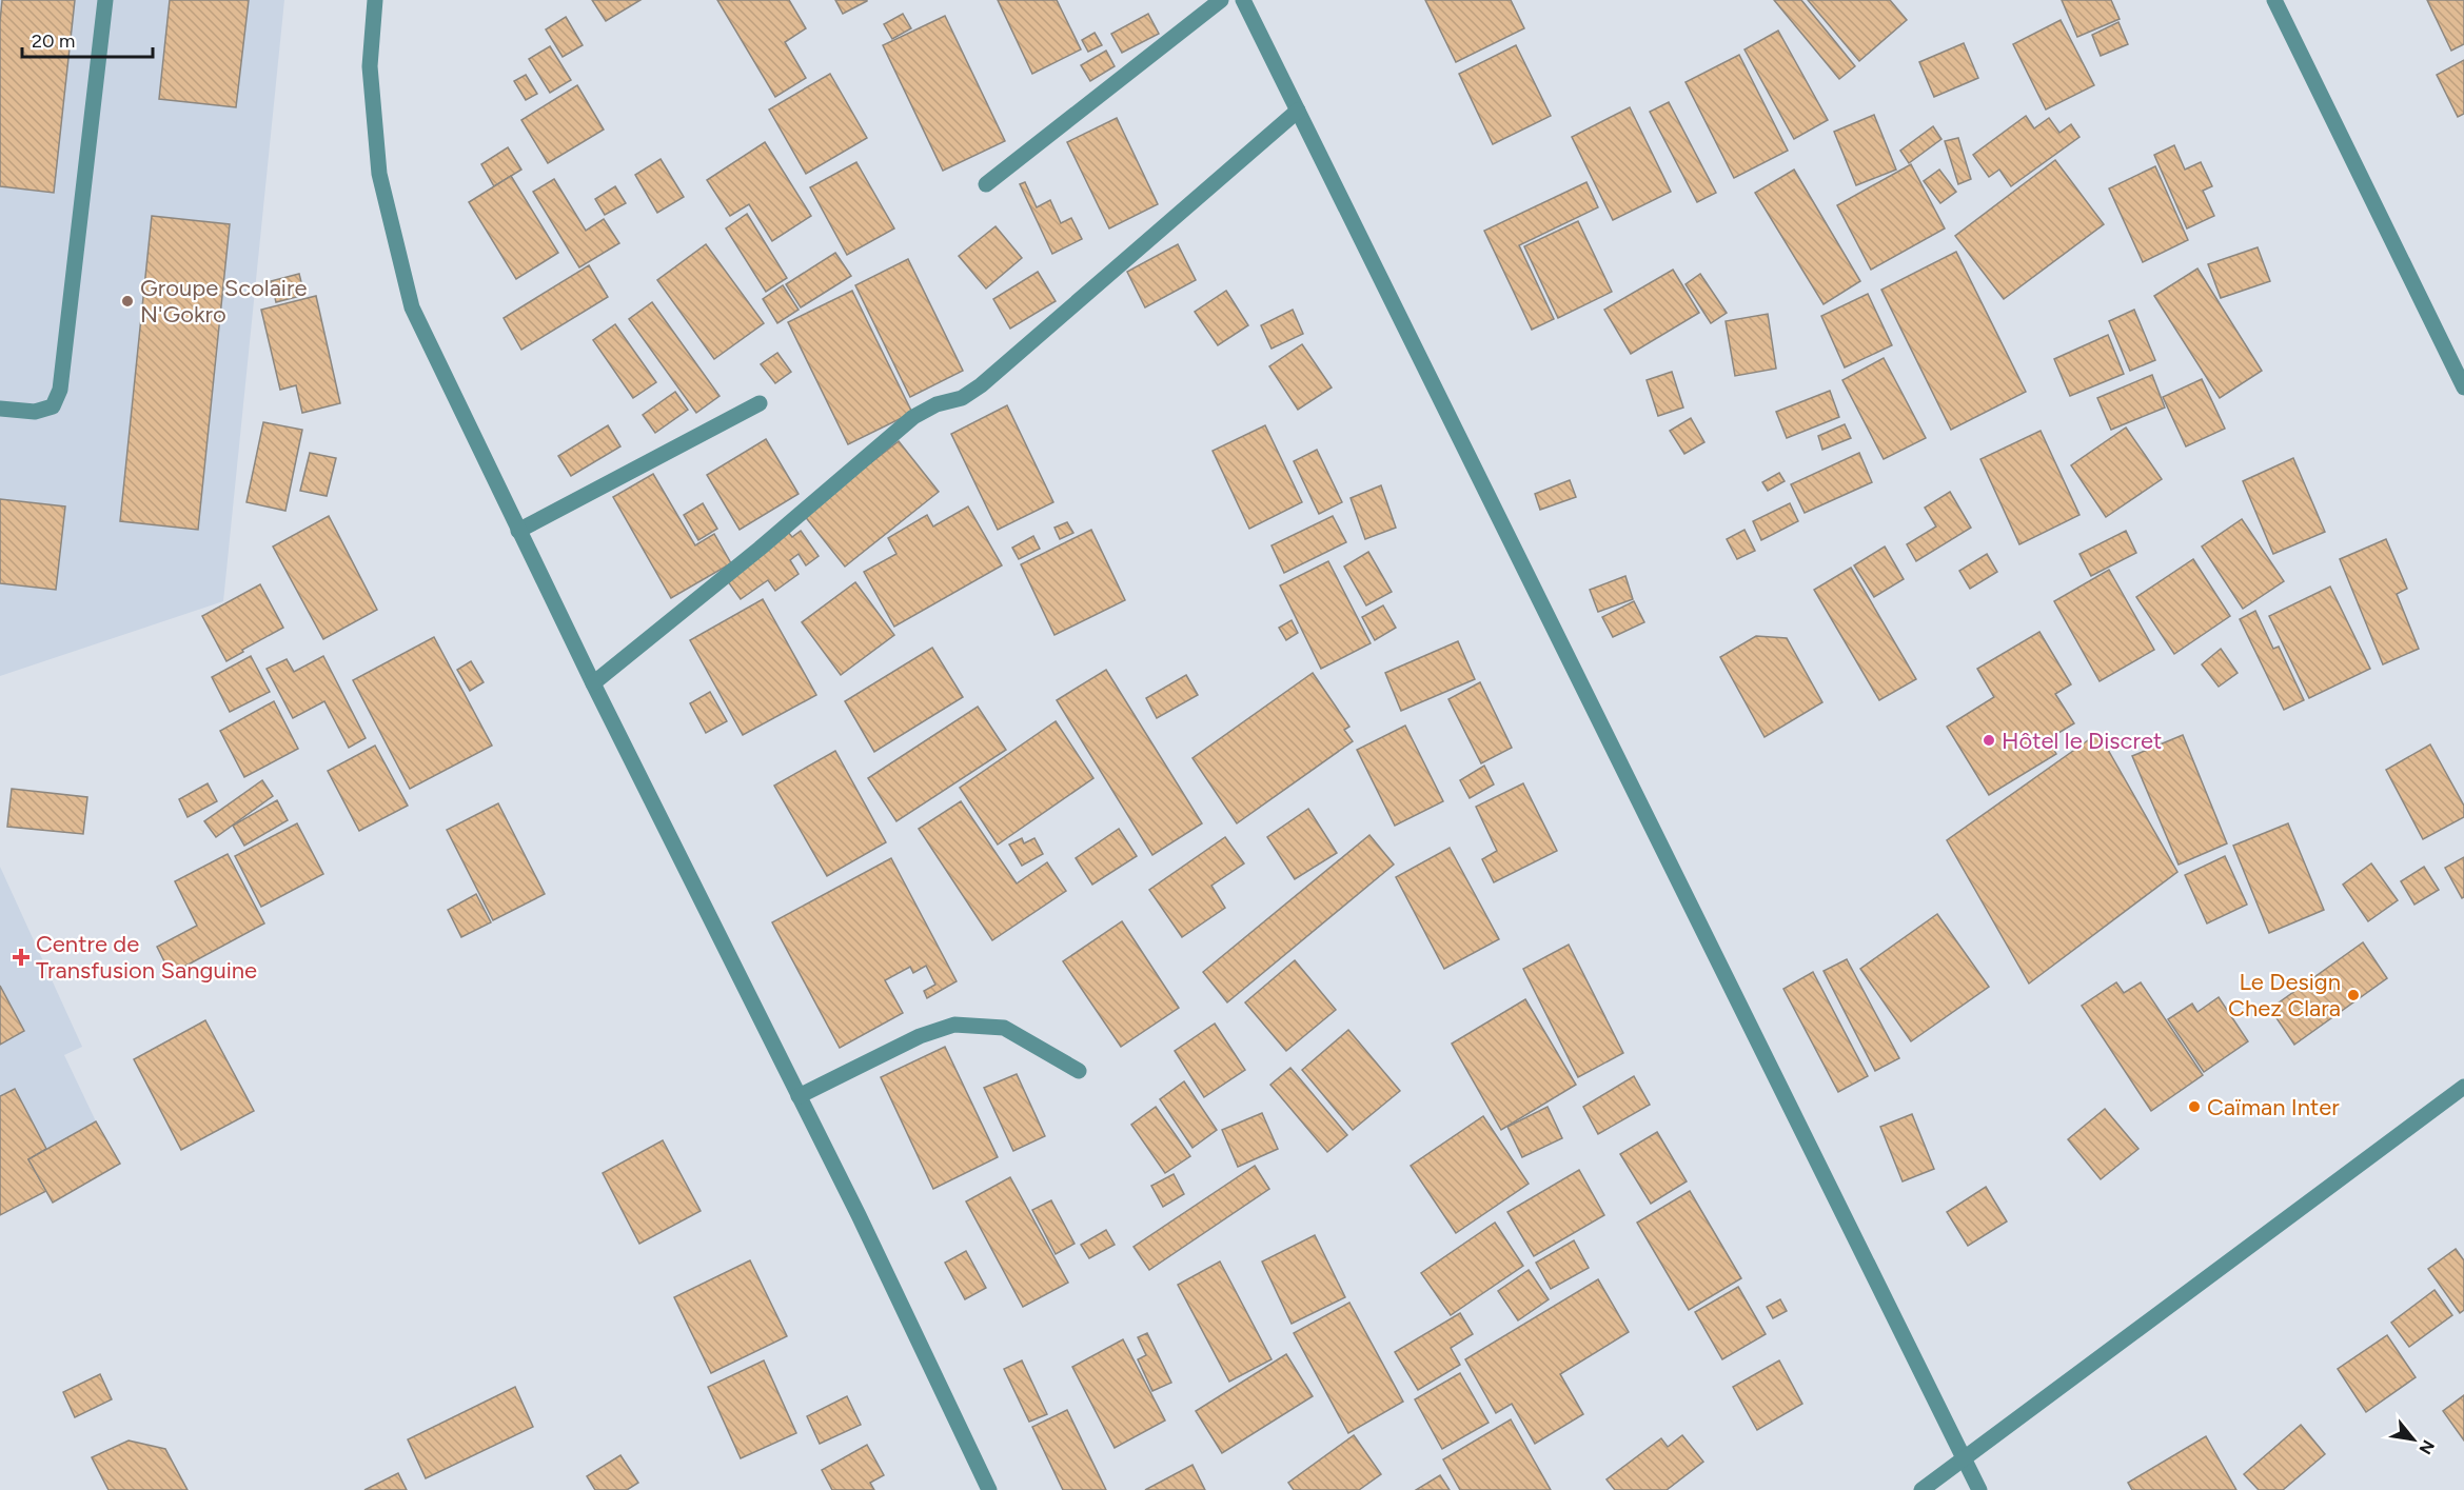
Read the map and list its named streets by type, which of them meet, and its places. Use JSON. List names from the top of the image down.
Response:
{
  "places": {
    "other": [
      "Groupe Scolaire N'Gokro",
      "Hôtel le Discret",
      "Le Design Chez Clara",
      "Caïman Inter"
    ],
    "health": ["Centre de Transfusion Sanguine"]
  },
  "scale_bar": "20 m",
  "north": "bottom right"
}
